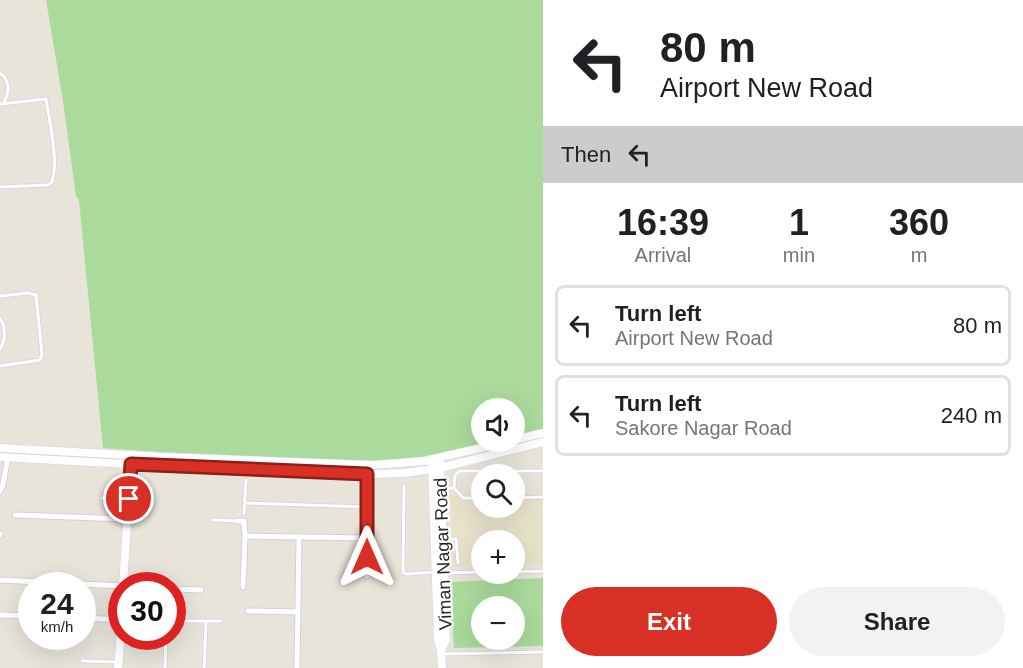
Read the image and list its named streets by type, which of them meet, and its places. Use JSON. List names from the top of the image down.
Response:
{
  "streets": {
    "main road": ["Viman Nagar Road"]
  },
  "page": {
    "turn": ["80 m", "Airport New Road"],
    "then": "Then",
    "eta": [
      "16:39",
      "Arrival",
      "1",
      "min",
      "360",
      "m"
    ],
    "list": [
      {
        "name": "Turn left",
        "note": "Airport New Road",
        "value": "80 m"
      },
      {
        "name": "Turn left",
        "note": "Sakore Nagar Road",
        "value": "240 m"
      }
    ],
    "map_buttons": ["+", "−"],
    "speed": "24 km/h",
    "limit": "30",
    "buttons": ["Exit", "Share"]
  }
}
